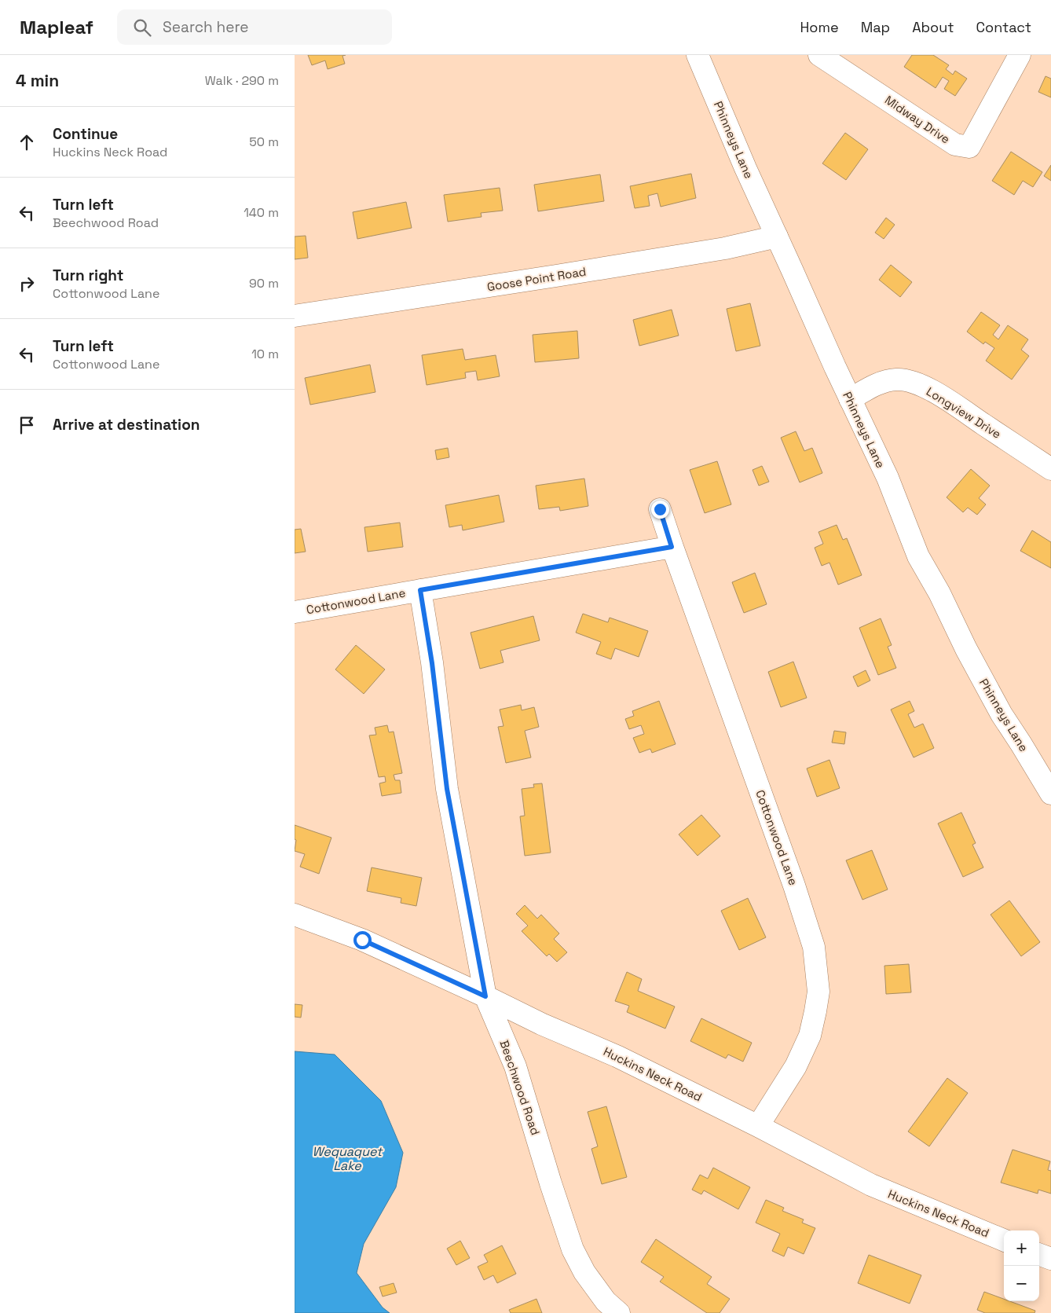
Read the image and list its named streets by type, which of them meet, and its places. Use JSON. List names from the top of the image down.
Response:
{
  "streets": {
    "street": [
      "Midway Drive",
      "Phinneys Lane",
      "Goose Point Road",
      "Longview Drive",
      "Cottonwood Lane",
      "Huckins Neck Road",
      "Beechwood Road"
    ]
  },
  "crossings": [
    ["Phinneys Lane", "Goose Point Road"],
    ["Phinneys Lane", "Longview Drive"],
    ["Cottonwood Lane", "Huckins Neck Road"],
    ["Cottonwood Lane", "Beechwood Road"],
    ["Huckins Neck Road", "Beechwood Road"]
  ],
  "water": ["Wequaquet Lake"],
  "page": {
    "header": "Mapleaf",
    "search": "Search here",
    "nav": [
      "Home",
      "Map",
      "About",
      "Contact"
    ],
    "heading": ["4 min", "Walk · 290 m"],
    "list": [
      ["Continue", "Huckins Neck Road", "50 m"],
      ["Turn left", "Beechwood Road", "140 m"],
      ["Turn right", "Cottonwood Lane", "90 m"],
      ["Turn left", "Cottonwood Lane", "10 m"],
      "Arrive at destination"
    ],
    "map_buttons": ["+", "−"]
  }
}
